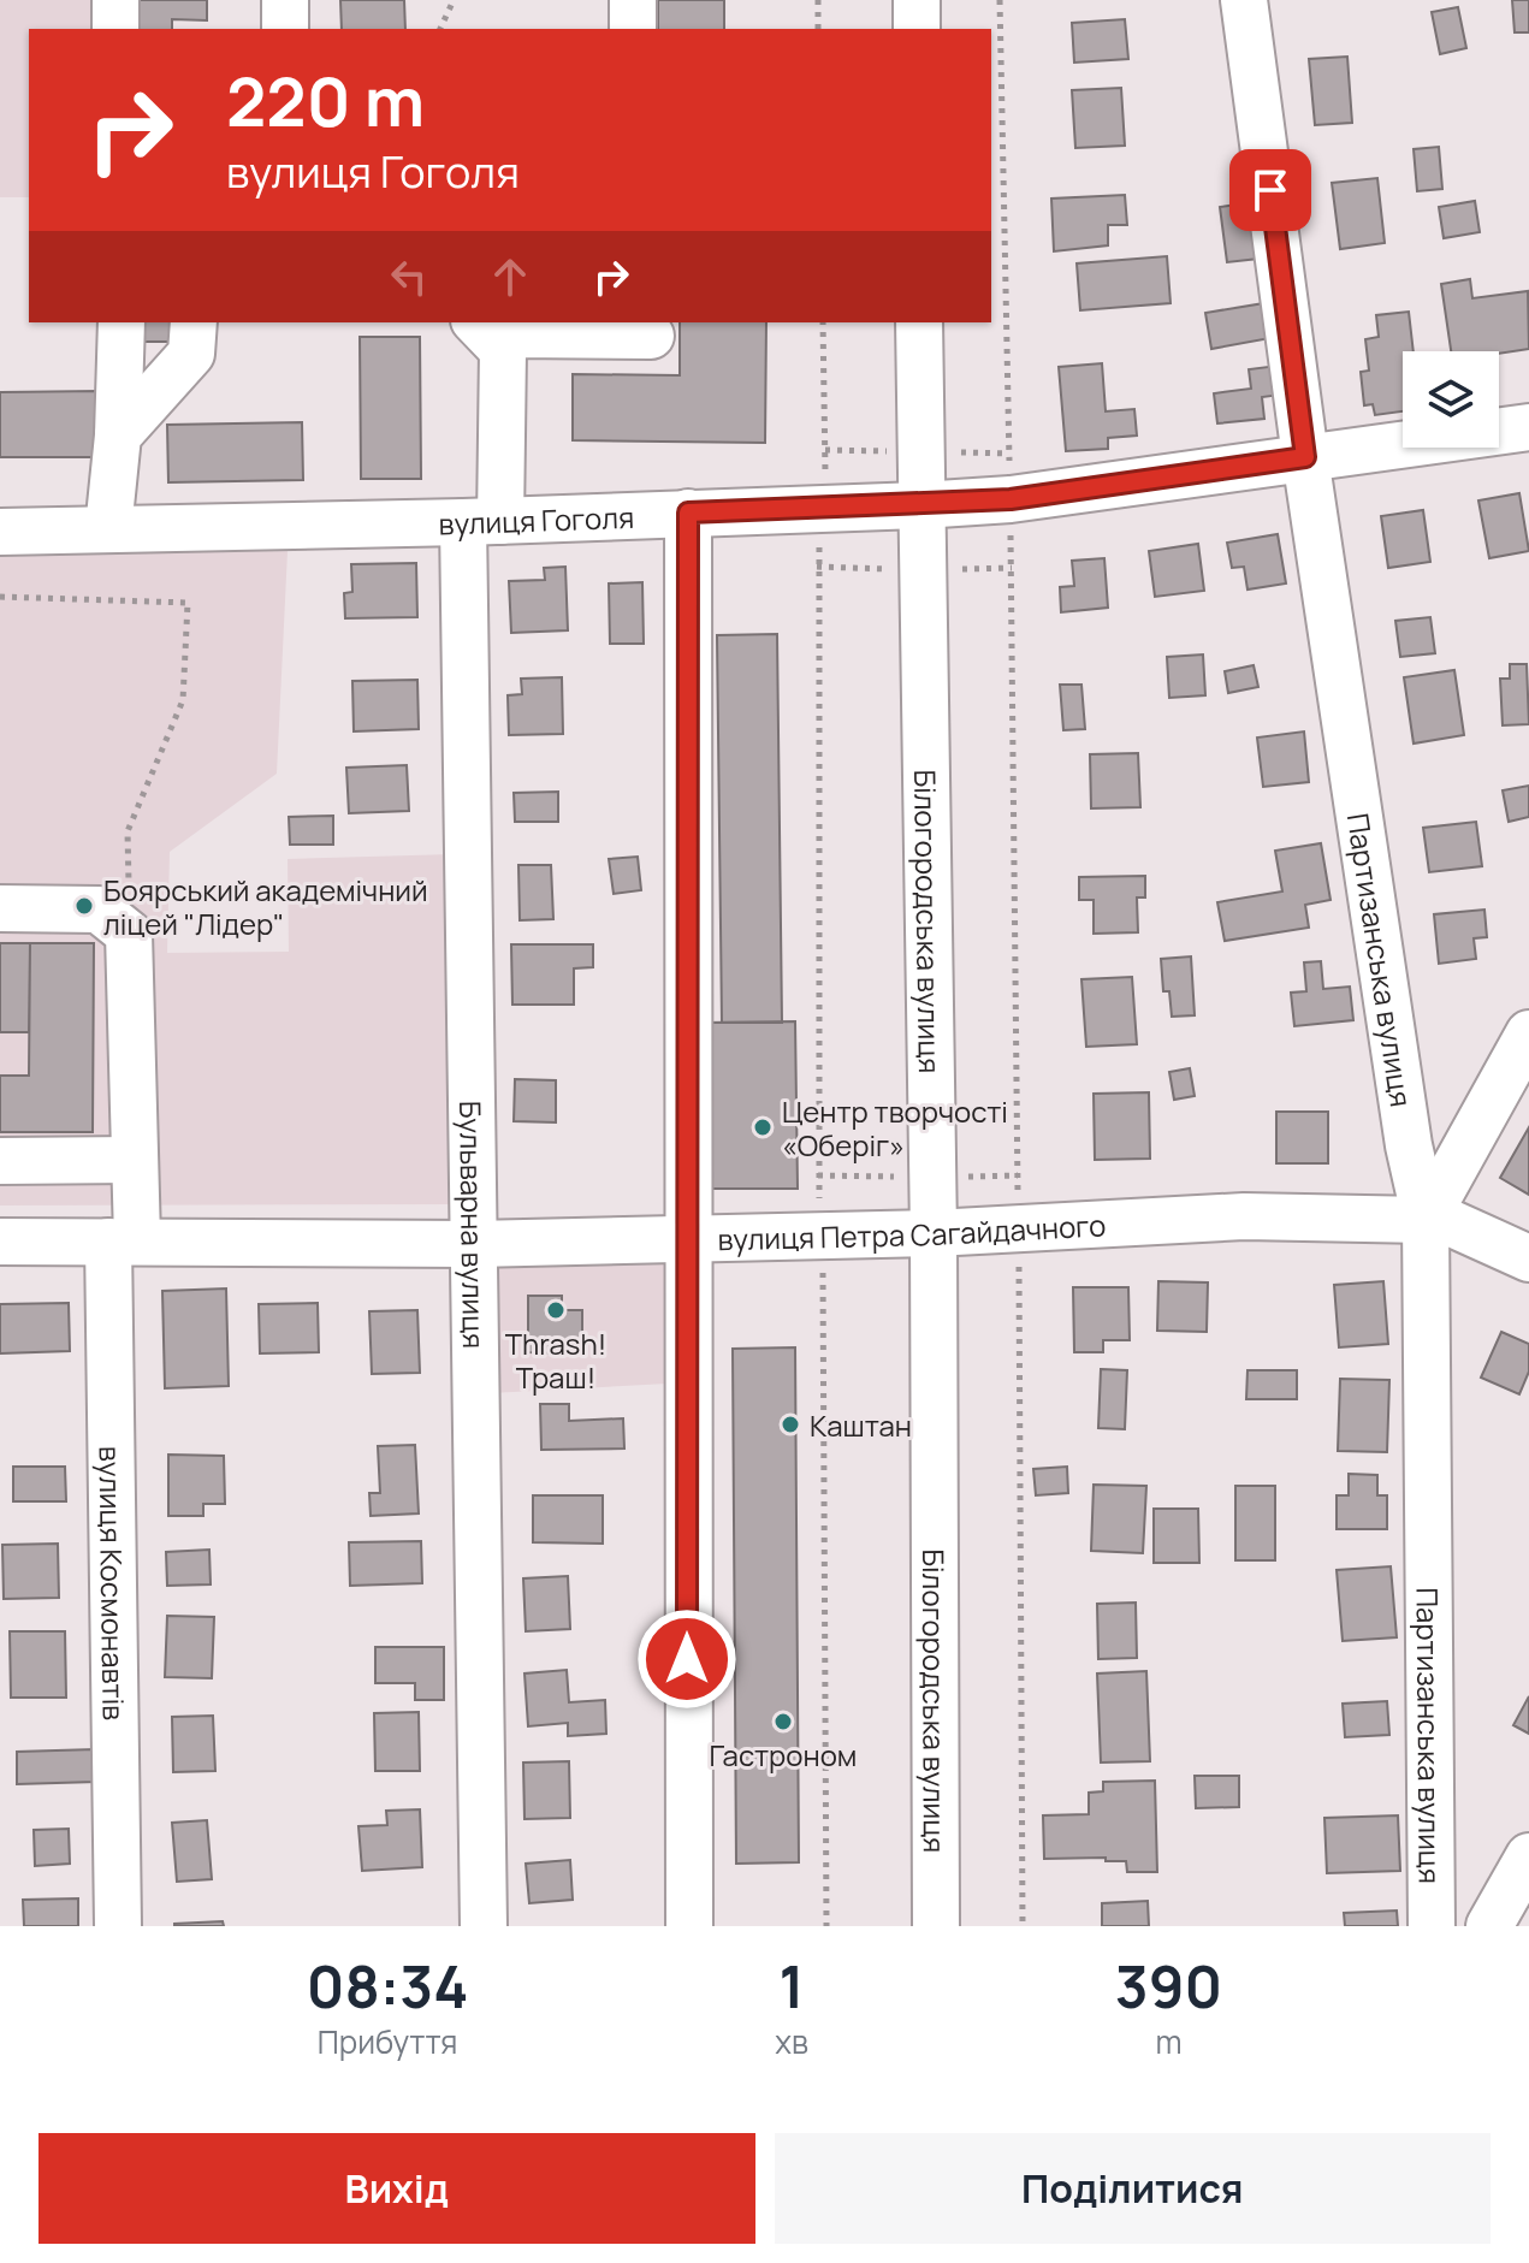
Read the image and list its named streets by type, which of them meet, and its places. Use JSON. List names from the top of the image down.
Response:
{
  "streets": {
    "street": [
      "вулиця Гоголя",
      "Білогородська вулиця",
      "Партизанська вулиця",
      "Бульварна вулиця",
      "вулиця Петра Сагайдачного",
      "вулиця Космонавтів"
    ]
  },
  "crossings": [
    ["вулиця Гоголя", "Білогородська вулиця"],
    ["вулиця Гоголя", "Партизанська вулиця"],
    ["вулиця Гоголя", "Бульварна вулиця"],
    ["Білогородська вулиця", "вулиця Петра Сагайдачного"],
    ["Партизанська вулиця", "вулиця Петра Сагайдачного"],
    ["Бульварна вулиця", "вулиця Петра Сагайдачного"],
    ["вулиця Петра Сагайдачного", "вулиця Космонавтів"]
  ],
  "places": [
    "Боярський академічний ліцей \"Лідер\"",
    "Центр творчості «Оберіг»",
    "Thrash! Траш!",
    "Каштан",
    "Гастроном"
  ],
  "page": {
    "turn": ["220 m", "вулиця Гоголя"],
    "eta": [
      "08:34",
      "Прибуття",
      "1",
      "хв",
      "390",
      "m"
    ],
    "buttons": ["Вихід", "Поділитися"]
  }
}
